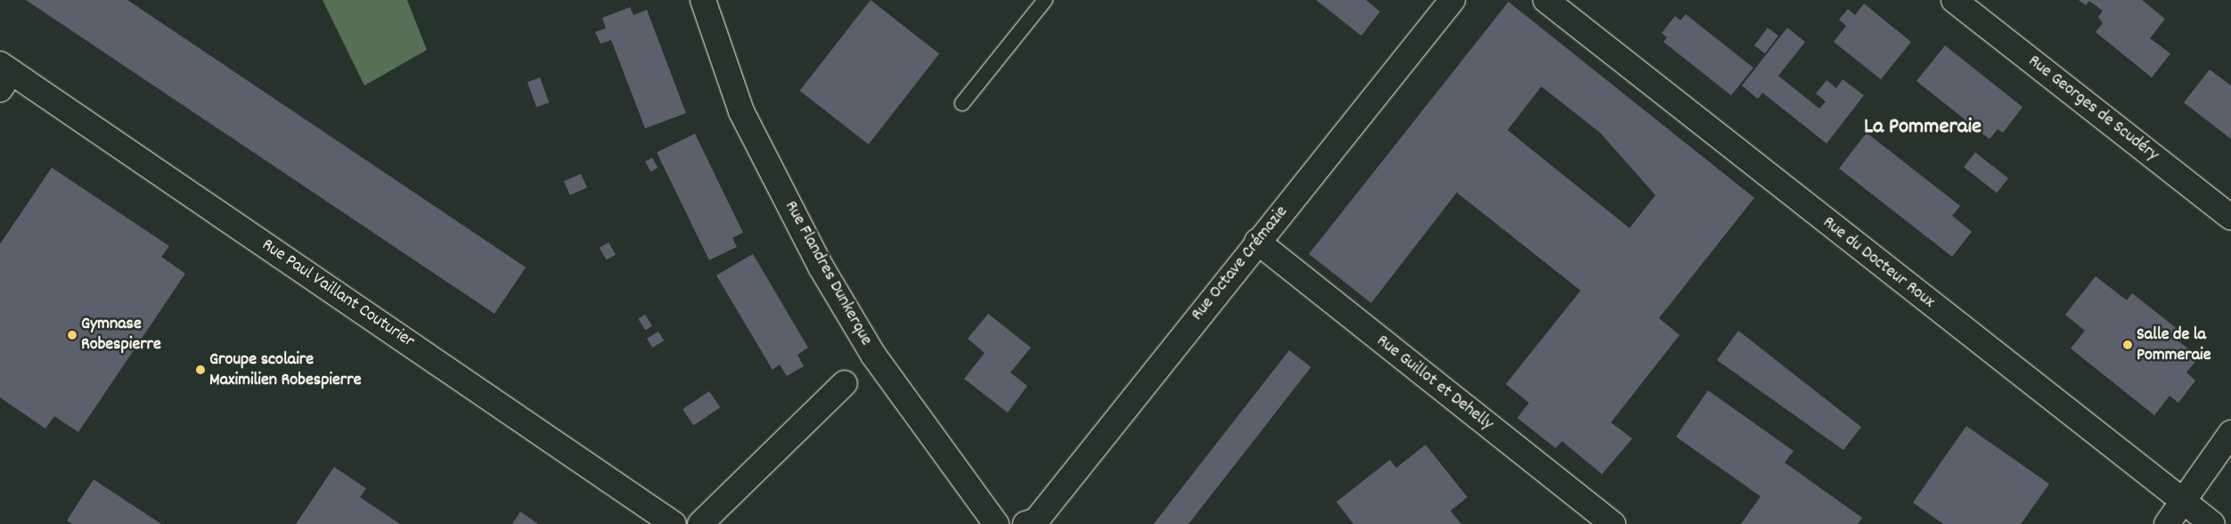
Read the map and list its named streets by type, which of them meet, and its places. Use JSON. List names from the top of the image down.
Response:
{
  "streets": {
    "street": [
      "Rue Georges de Scudéry",
      "Rue du Docteur Roux",
      "Rue Octave Crémazie",
      "Rue Flandres Dunkerque",
      "Rue Paul Vaillant Couturier",
      "Rue Guillot et Dehelly"
    ]
  },
  "crossings": [
    ["Rue Octave Crémazie", "Rue Guillot et Dehelly"]
  ],
  "districts": ["La Pommeraie"],
  "places": ["Gymnase Robespierre", "Salle de la Pommeraie", "Groupe scolaire Maximilien Robespierre"]
}
